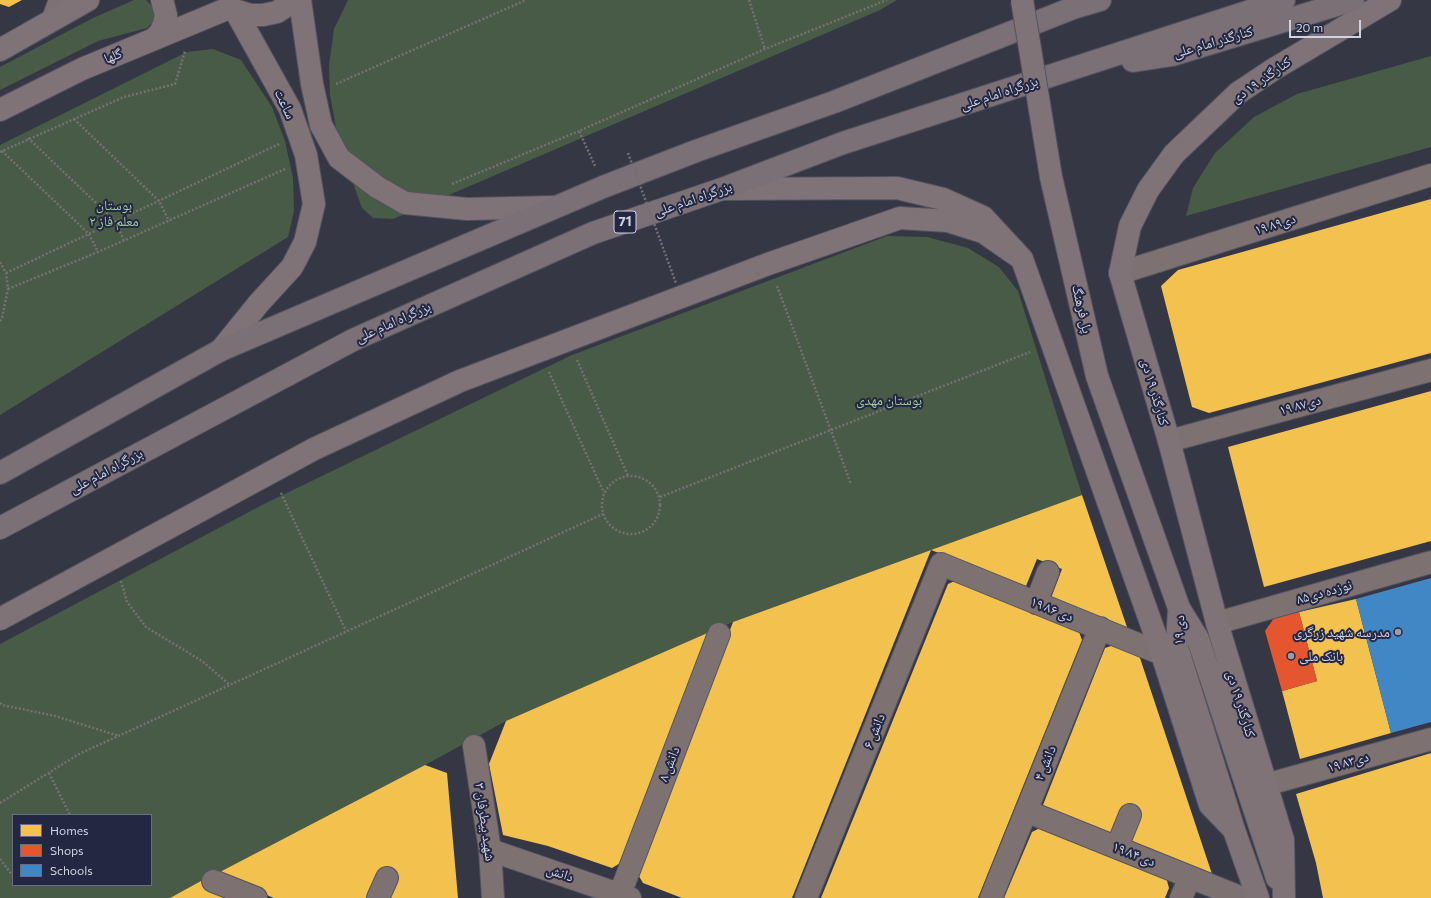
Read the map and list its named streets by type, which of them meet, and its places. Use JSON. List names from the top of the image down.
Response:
{
  "streets": {
    "highway": ["کنارگذر امام علی", "بزرگراه امام علی", "71"],
    "main road": [
      "گلها",
      "کنارگذر ۱۹ دی",
      "ساعت",
      "پل فرهنگ",
      "۱۹ دی"
    ],
    "street": [
      "۱۹ دی۸۹",
      "۱۹ دی۸۷",
      "نوزده دی۸۵",
      "۱۹ دی ۸۶",
      "۶ دانش",
      "۱۹ دی۸۳",
      "دانش ۴",
      "دانش ۸",
      "شهید بیطرفان ۳",
      "۱۹ دی ۸۴",
      "دانش"
    ]
  },
  "crossings": [
    ["کنارگذر امام علی", "بزرگراه امام علی"],
    ["گلها", "ساعت"],
    ["کنارگذر ۱۹ دی", "۱۹ دی۸۹"],
    ["کنارگذر ۱۹ دی", "۱۹ دی۸۷"],
    ["کنارگذر ۱۹ دی", "نوزده دی۸۵"],
    ["کنارگذر ۱۹ دی", "۱۹ دی"],
    ["کنارگذر ۱۹ دی", "۱۹ دی۸۳"],
    ["پل فرهنگ", "۱۹ دی"],
    ["۱۹ دی ۸۶", "۶ دانش"],
    ["۱۹ دی ۸۶", "دانش ۴"],
    ["دانش ۴", "۱۹ دی ۸۴"],
    ["دانش ۸", "دانش"],
    ["شهید بیطرفان ۳", "دانش"]
  ],
  "parks": ["بوستان معلم فاز ۲", "بوستان مهدی"],
  "places": ["مدرسه شهید زرگری", "بانک ملی"],
  "legend": ["Homes", "Shops", "Schools"],
  "scale_bar": "20 m"
}
